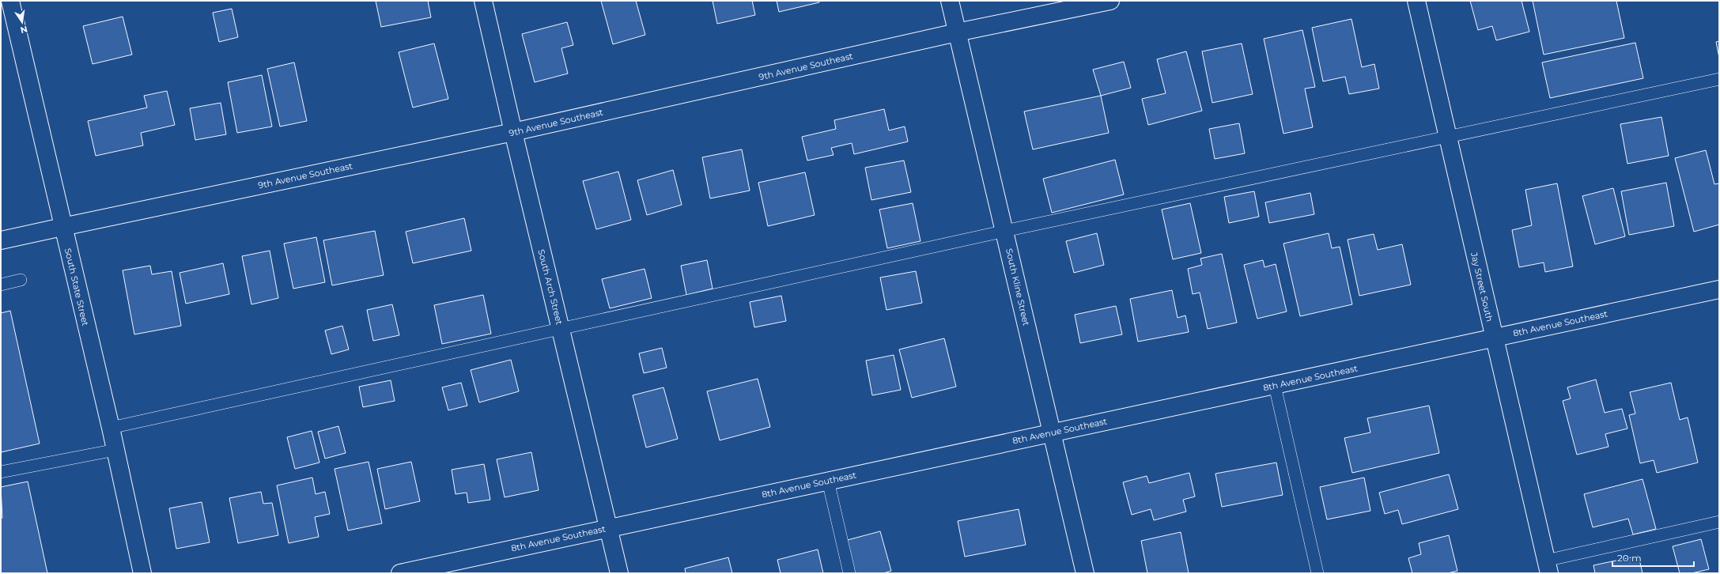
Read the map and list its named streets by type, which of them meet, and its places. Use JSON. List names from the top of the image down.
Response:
{
  "streets": {
    "street": [
      "9th Avenue Southeast",
      "South State Street",
      "South Arch Street",
      "South Kline Street",
      "Jay Street South",
      "8th Avenue Southeast"
    ]
  },
  "crossings": [
    ["9th Avenue Southeast", "South State Street"],
    ["9th Avenue Southeast", "South Arch Street"],
    ["9th Avenue Southeast", "South Kline Street"],
    ["South Arch Street", "8th Avenue Southeast"],
    ["South Kline Street", "8th Avenue Southeast"],
    ["Jay Street South", "8th Avenue Southeast"]
  ],
  "scale_bar": "20 m",
  "north": "bottom"
}
